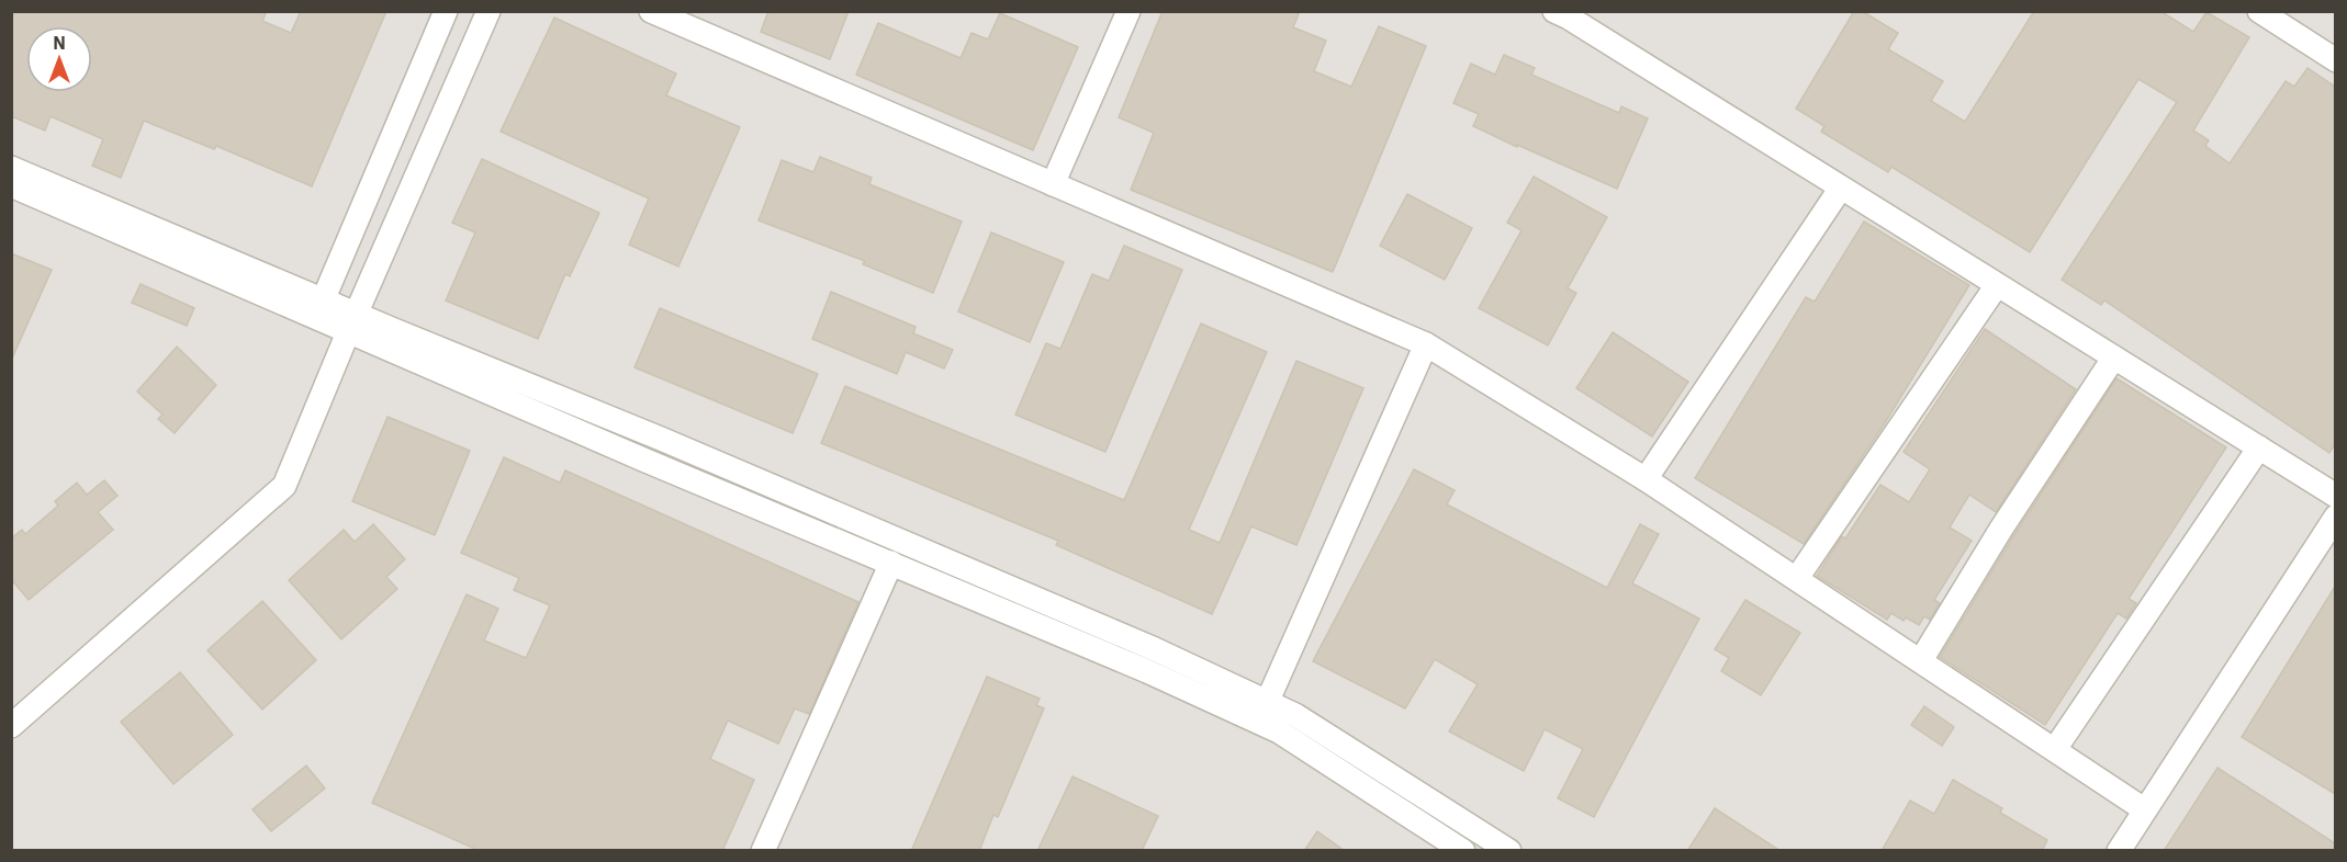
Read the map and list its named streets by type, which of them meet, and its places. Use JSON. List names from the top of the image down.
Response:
{
  "north": "top"
}
